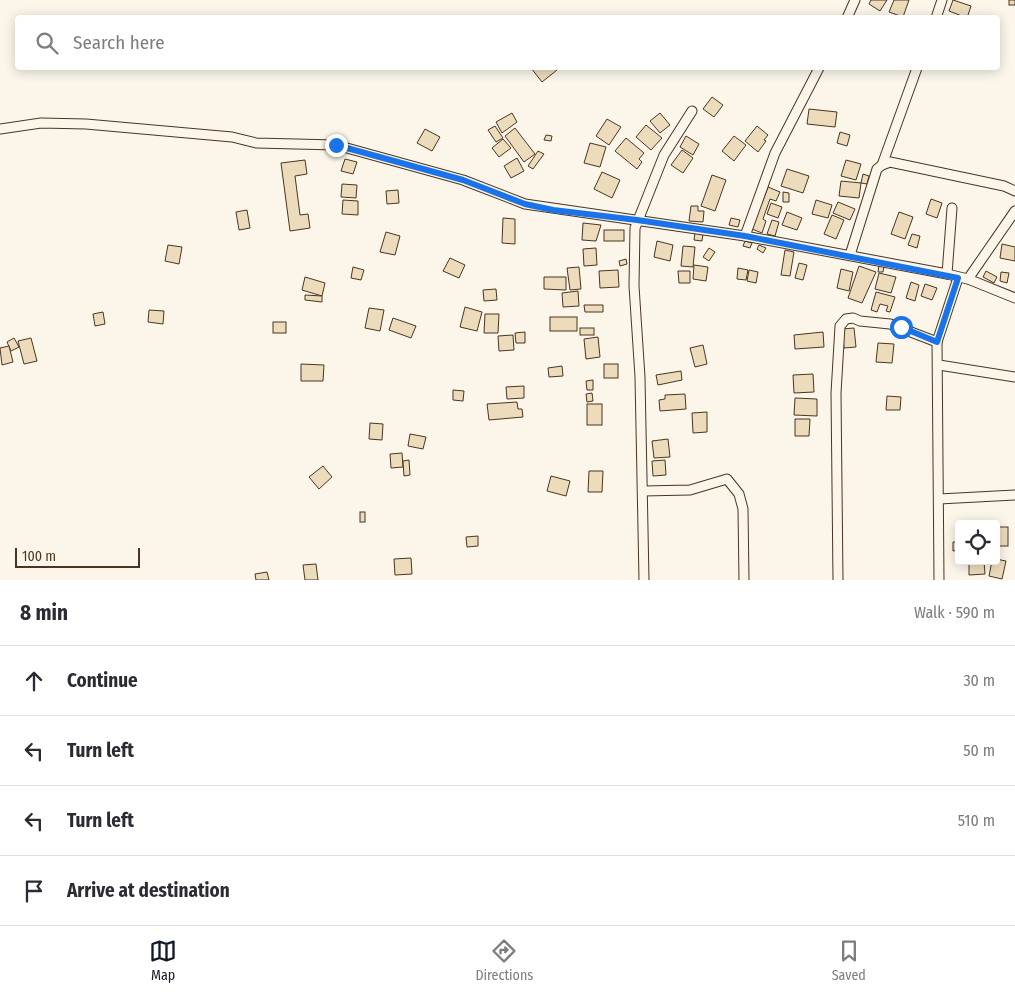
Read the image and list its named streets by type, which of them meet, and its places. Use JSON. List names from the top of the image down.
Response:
{
  "scale_bar": "100 m",
  "page": {
    "search": "Search here",
    "scale": "100 m",
    "heading": ["8 min", "Walk · 590 m"],
    "list": [
      ["Continue", "30 m"],
      ["Turn left", "50 m"],
      ["Turn left", "510 m"],
      "Arrive at destination"
    ],
    "nav": ["Map", "Directions", "Saved"]
  }
}
